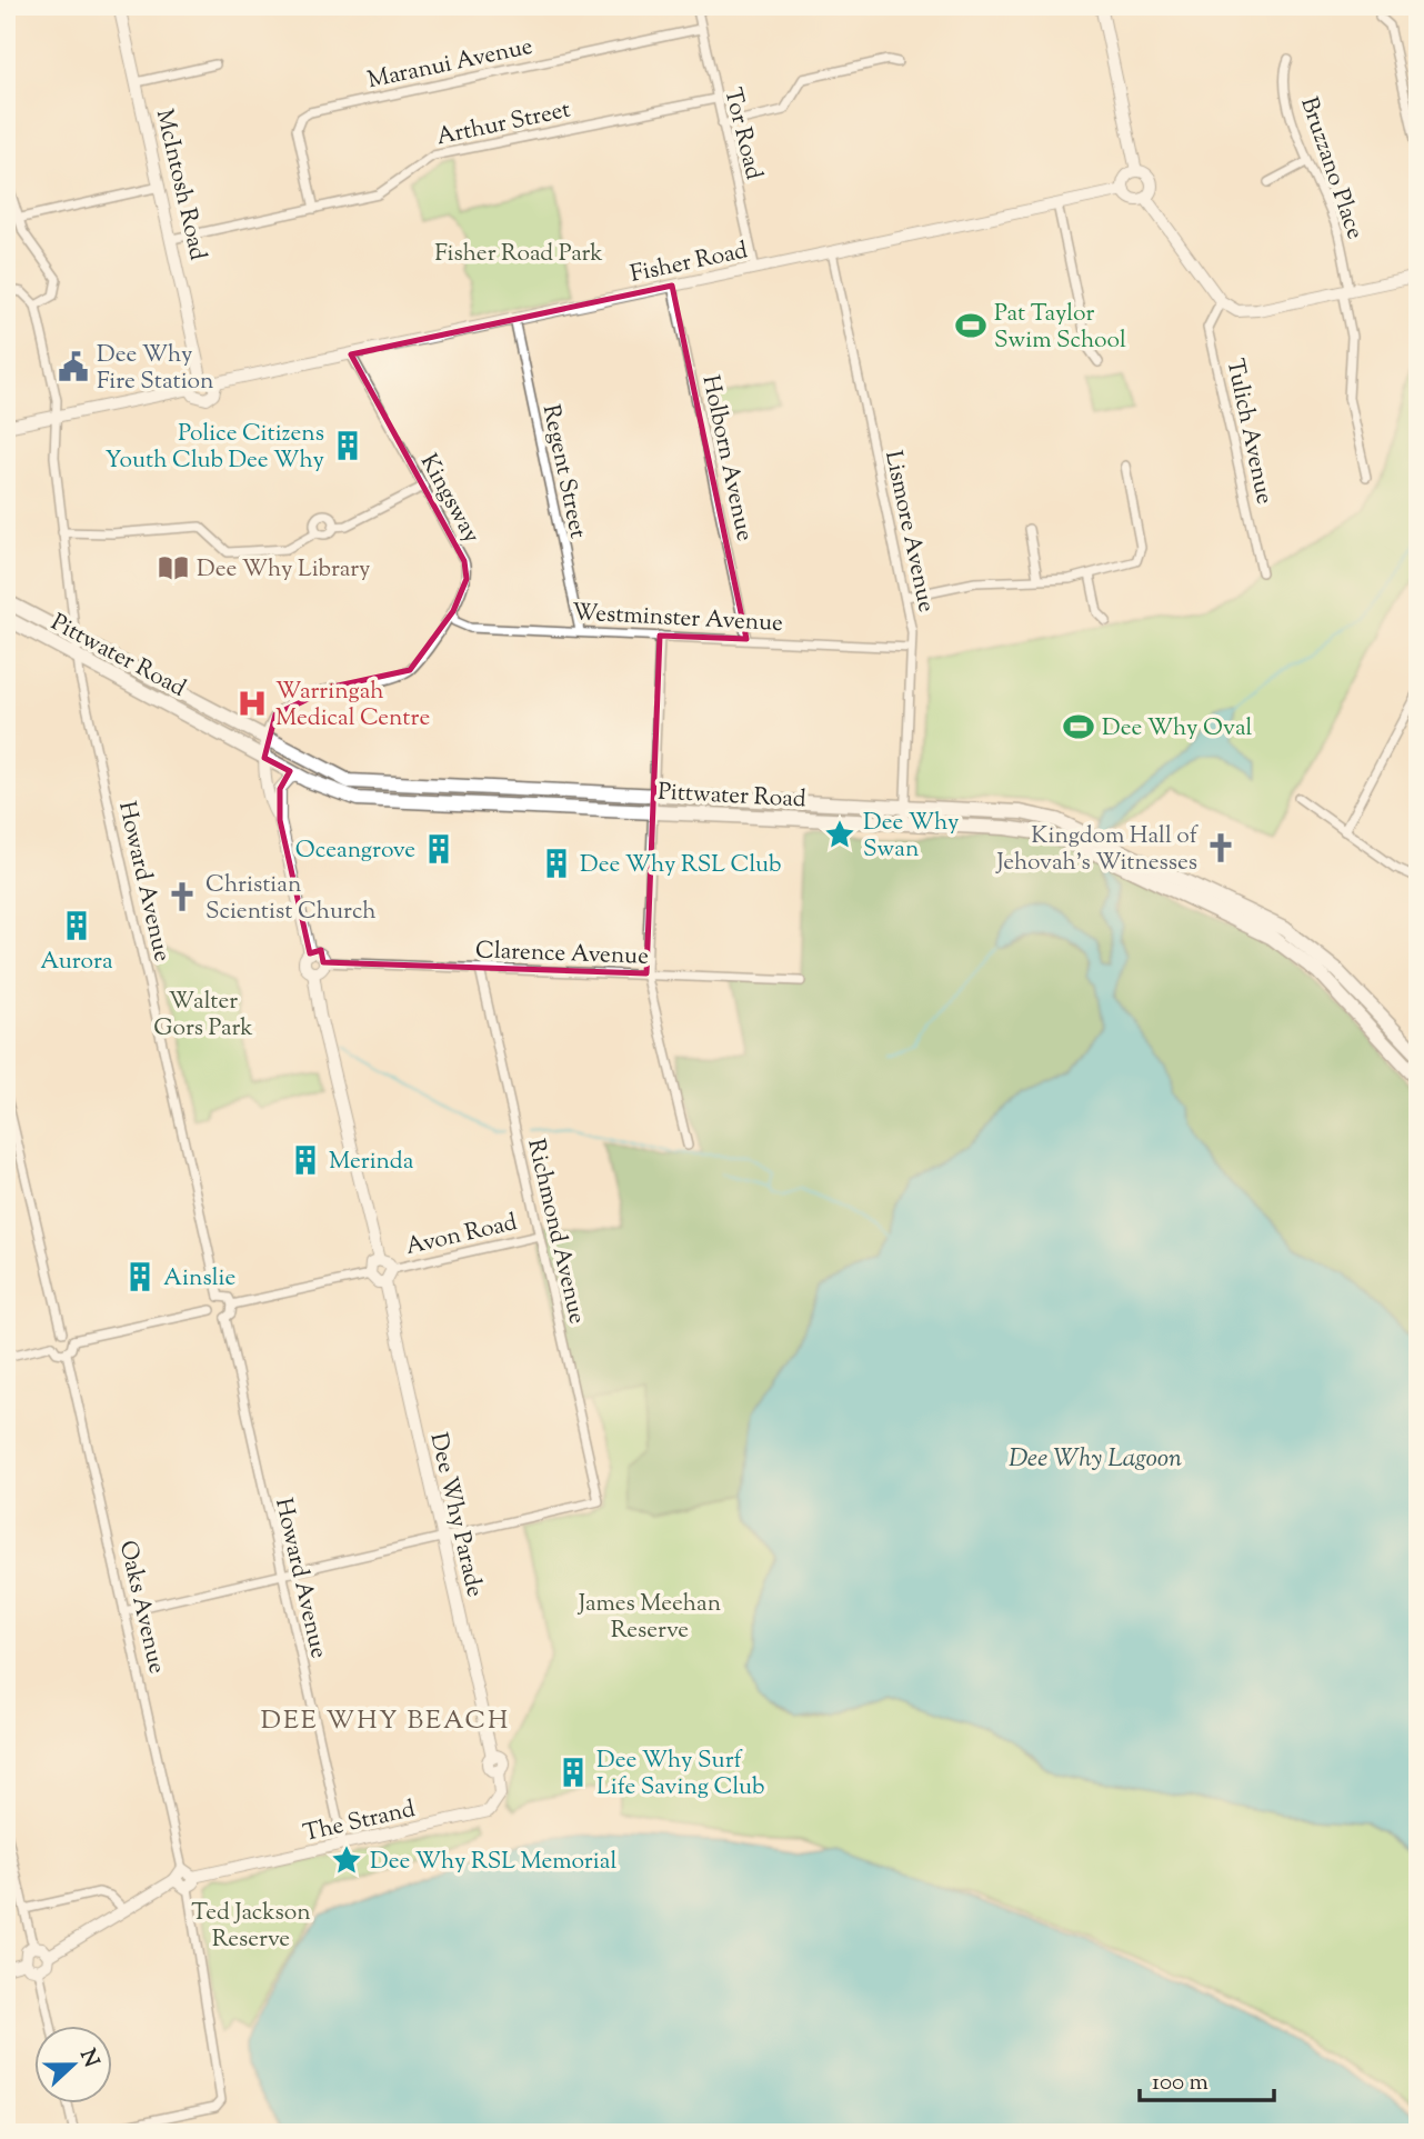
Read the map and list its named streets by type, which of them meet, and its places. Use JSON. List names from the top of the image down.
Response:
{
  "streets": {
    "highway": ["Pittwater Road"],
    "main road": [
      "McIntosh Road",
      "Fisher Road",
      "Dee Why Parade",
      "The Strand"
    ],
    "street": [
      "Maranui Avenue",
      "Arthur Street",
      "Tor Road",
      "Bruzzano Place",
      "Tulich Avenue",
      "Holborn Avenue",
      "Regent Street",
      "Kingsway",
      "Lismore Avenue",
      "Westminster Avenue",
      "Howard Avenue",
      "Clarence Avenue",
      "Richmond Avenue",
      "Avon Road",
      "Oaks Avenue"
    ]
  },
  "crossings": [
    ["Maranui Avenue", "Arthur Street"],
    ["Maranui Avenue", "Tor Road"],
    ["Arthur Street", "Tor Road"],
    ["Arthur Street", "McIntosh Road"],
    ["Tor Road", "Fisher Road"],
    ["McIntosh Road", "Fisher Road"],
    ["Fisher Road", "Holborn Avenue"],
    ["Fisher Road", "Regent Street"],
    ["Fisher Road", "Kingsway"],
    ["Fisher Road", "Lismore Avenue"],
    ["Holborn Avenue", "Westminster Avenue"],
    ["Regent Street", "Westminster Avenue"],
    ["Kingsway", "Westminster Avenue"],
    ["Kingsway", "Pittwater Road"],
    ["Lismore Avenue", "Westminster Avenue"],
    ["Lismore Avenue", "Pittwater Road"],
    ["Pittwater Road", "Howard Avenue"],
    ["Howard Avenue", "The Strand"],
    ["Clarence Avenue", "Richmond Avenue"],
    ["Richmond Avenue", "Avon Road"],
    ["Richmond Avenue", "Dee Why Parade"],
    ["Avon Road", "Dee Why Parade"],
    ["Dee Why Parade", "The Strand"]
  ],
  "districts": ["DEE WHY BEACH"],
  "water": ["Dee Why Lagoon"],
  "parks": [
    "Fisher Road Park",
    "Walter Gors Park",
    "James Meehan Reserve",
    "Ted Jackson Reserve"
  ],
  "places": {
    "sports": ["Pat Taylor Swim School", "Dee Why Oval"],
    "public building": ["Dee Why Fire Station"],
    "building": [
      "Police Citizens Youth Club Dee Why",
      "Oceangrove",
      "Dee Why RSL Club",
      "Aurora",
      "Merinda",
      "Ainslie",
      "Dee Why Surf Life Saving Club"
    ],
    "library": ["Dee Why Library"],
    "hospital": ["Warringah Medical Centre"],
    "place": ["Dee Why Swan", "Dee Why RSL Memorial"],
    "church": ["Kingdom Hall of Jehovah's Witnesses", "Christian Scientist Church"]
  },
  "scale_bar": "100 m",
  "north": "right"
}
